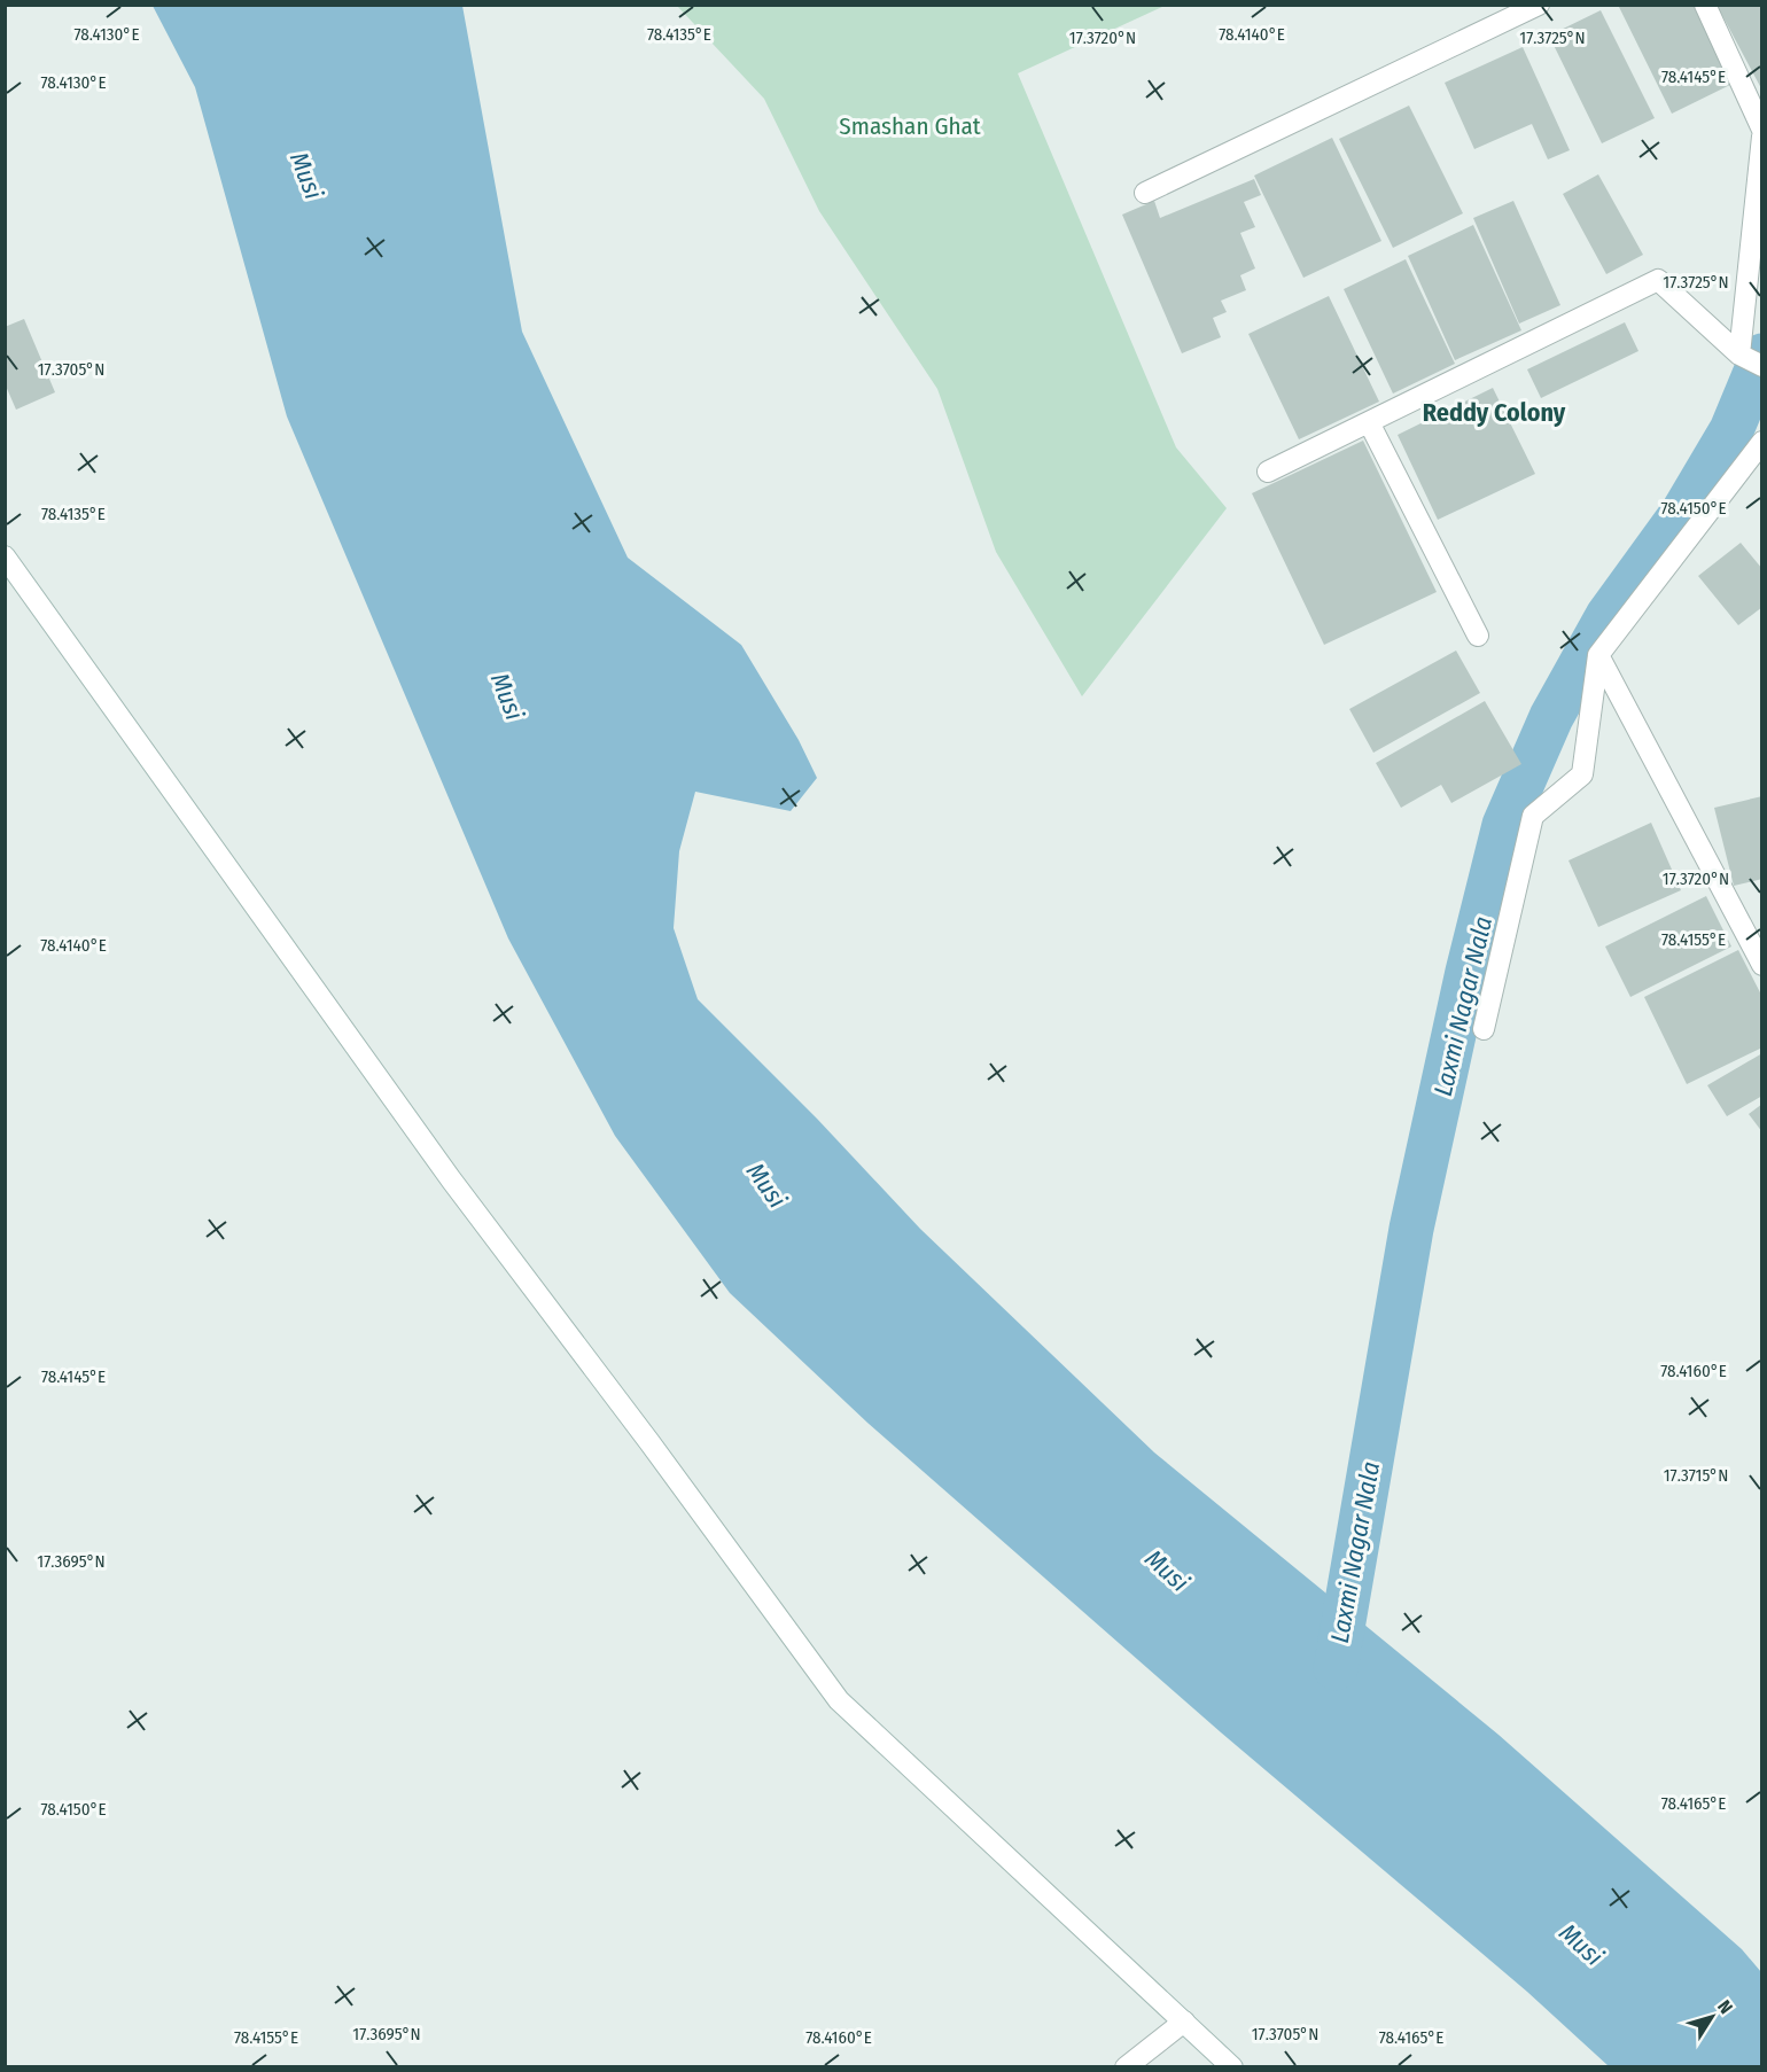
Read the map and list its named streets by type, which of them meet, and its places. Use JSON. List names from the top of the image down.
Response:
{
  "districts": ["Reddy Colony"],
  "water": ["Musi", "Laxmi Nagar Nala"],
  "parks": ["Smashan Ghat"],
  "north": "top right",
  "coordinates": [
    "78.4130°E",
    "78.4135°E",
    "78.4140°E",
    "17.3720°N",
    "17.3725°N",
    "78.4145°E",
    "17.3705°N",
    "78.4150°E",
    "78.4155°E",
    "78.4160°E",
    "17.3715°N",
    "17.3695°N",
    "78.4165°E"
  ]
}
